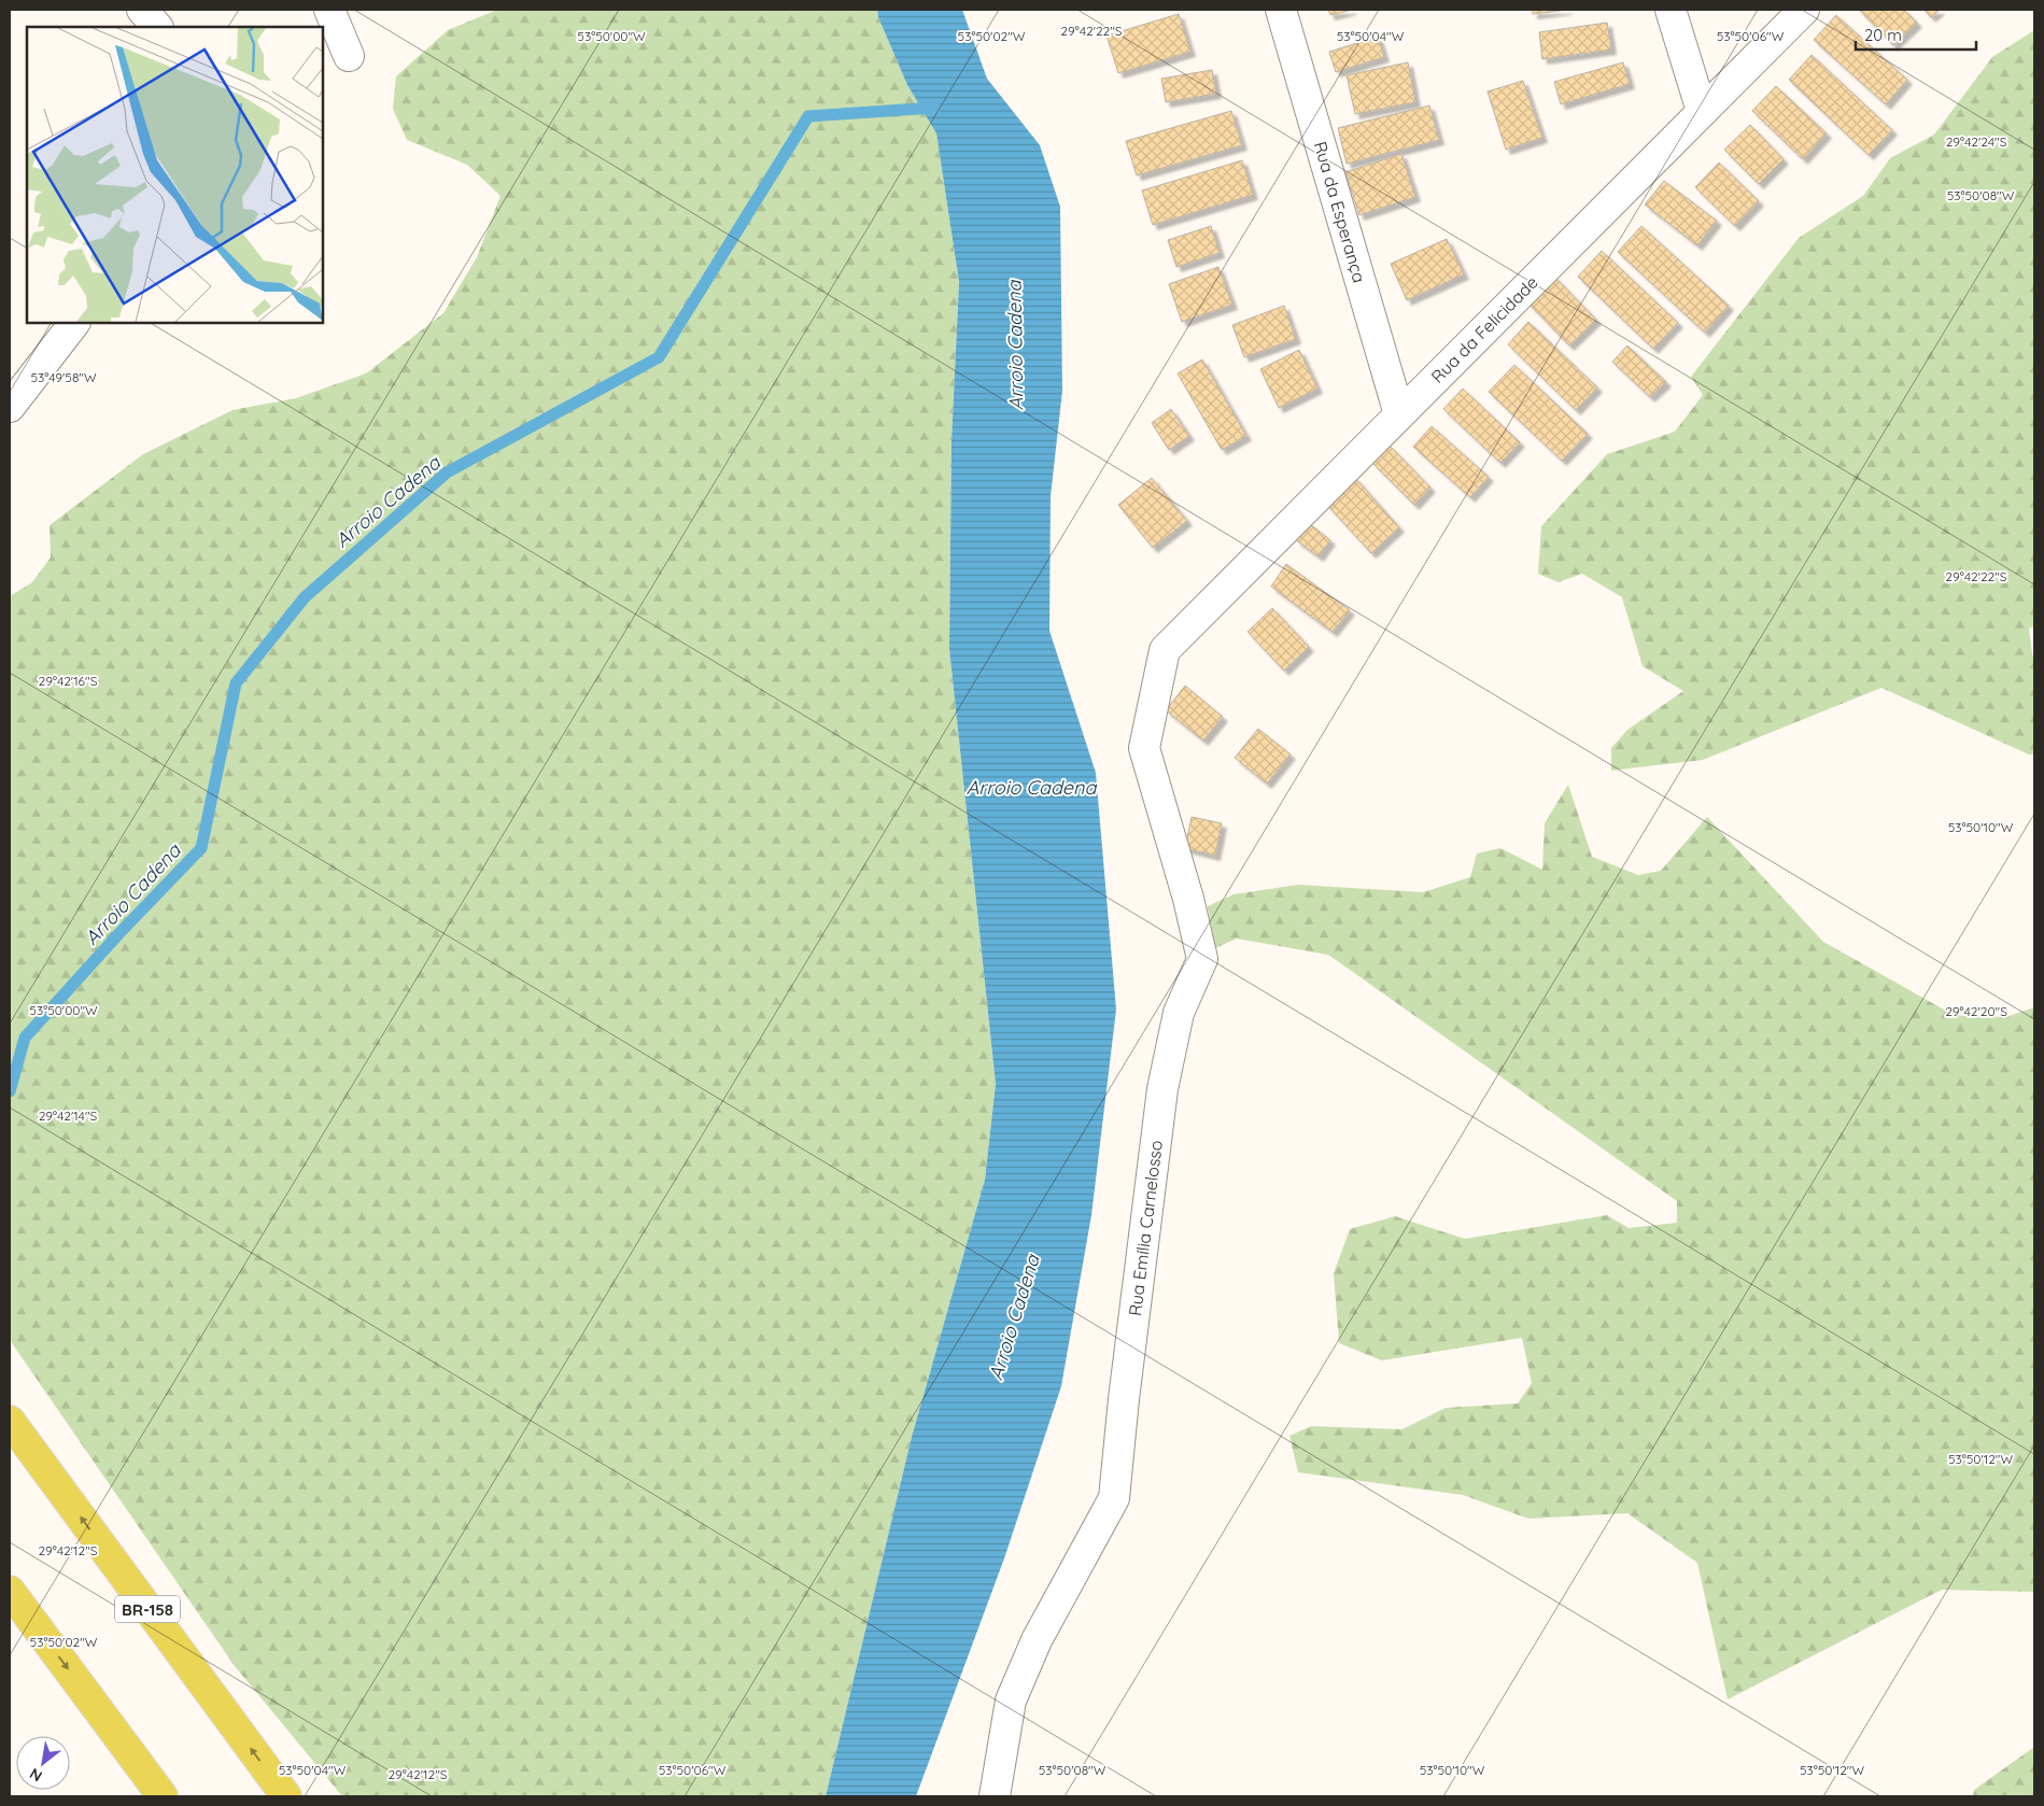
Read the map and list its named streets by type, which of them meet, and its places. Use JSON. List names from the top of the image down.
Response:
{
  "streets": {
    "highway": ["BR-158"],
    "street": ["Rua da Esperança", "Rua da Felicidade", "Rua Emília Carnelosso"]
  },
  "crossings": [
    ["Rua da Esperança", "Rua da Felicidade"],
    ["Rua da Felicidade", "Rua Emília Carnelosso"]
  ],
  "water": ["Arroio Cadena"],
  "scale_bar": "20 m",
  "north": "bottom left",
  "coordinates": [
    "29°42'22\"S",
    "53°50'00\"W",
    "53°50'02\"W",
    "53°50'04\"W",
    "53°50'06\"W",
    "29°42'24\"S",
    "53°50'08\"W",
    "53°49'58\"W",
    "29°42'16\"S",
    "53°50'10\"W",
    "29°42'20\"S",
    "29°42'14\"S",
    "53°50'12\"W",
    "29°42'12\"S"
  ]
}
